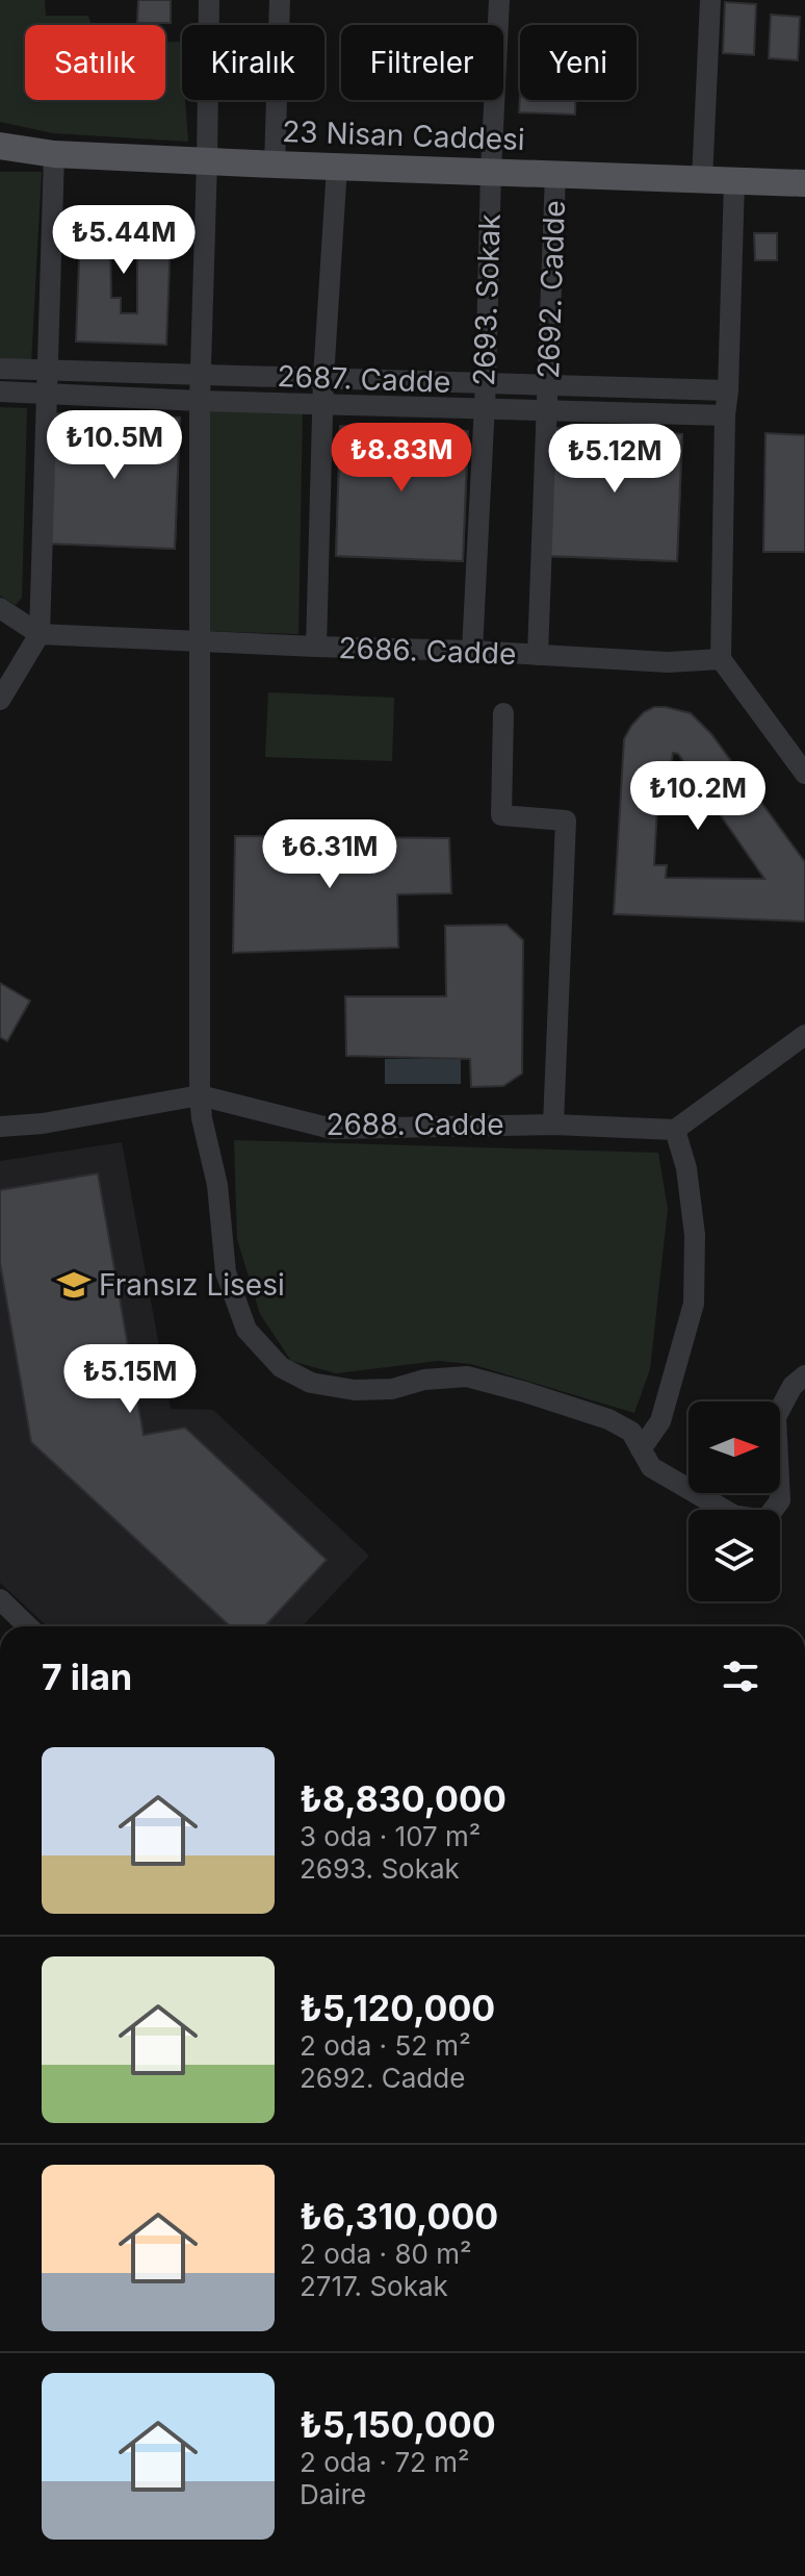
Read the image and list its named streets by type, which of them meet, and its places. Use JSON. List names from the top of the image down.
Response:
{
  "streets": {
    "main road": ["23 Nisan Caddesi"],
    "street": [
      "2692. Cadde",
      "2693. Sokak",
      "2687. Cadde",
      "2686. Cadde",
      "2688. Cadde"
    ]
  },
  "crossings": [
    ["23 Nisan Caddesi", "2692. Cadde"],
    ["23 Nisan Caddesi", "2693. Sokak"],
    ["2692. Cadde", "2687. Cadde"],
    ["2692. Cadde", "2686. Cadde"],
    ["2693. Sokak", "2687. Cadde"],
    ["2693. Sokak", "2686. Cadde"]
  ],
  "places": {
    "school or university": ["Fransız Lisesi"]
  },
  "north": "right",
  "page": {
    "chip": [
      "Satılık",
      "Kiralık",
      "Filtreler",
      "Yeni"
    ],
    "price": [
      "₺5.44M",
      "₺10.5M",
      "₺8.83M",
      "₺5.12M",
      "₺10.2M",
      "₺6.31M",
      "₺5.15M"
    ],
    "heading": "7 ilan",
    "list": [
      {
        "name": "₺8,830,000",
        "note": "3 oda · 107 m² · 2693. Sokak"
      },
      {
        "name": "₺5,120,000",
        "note": "2 oda · 52 m² · 2692. Cadde"
      },
      {
        "name": "₺6,310,000",
        "note": "2 oda · 80 m² · 2717. Sokak"
      },
      {
        "name": "₺5,150,000",
        "note": "2 oda · 72 m² · Daire"
      }
    ]
  }
}
